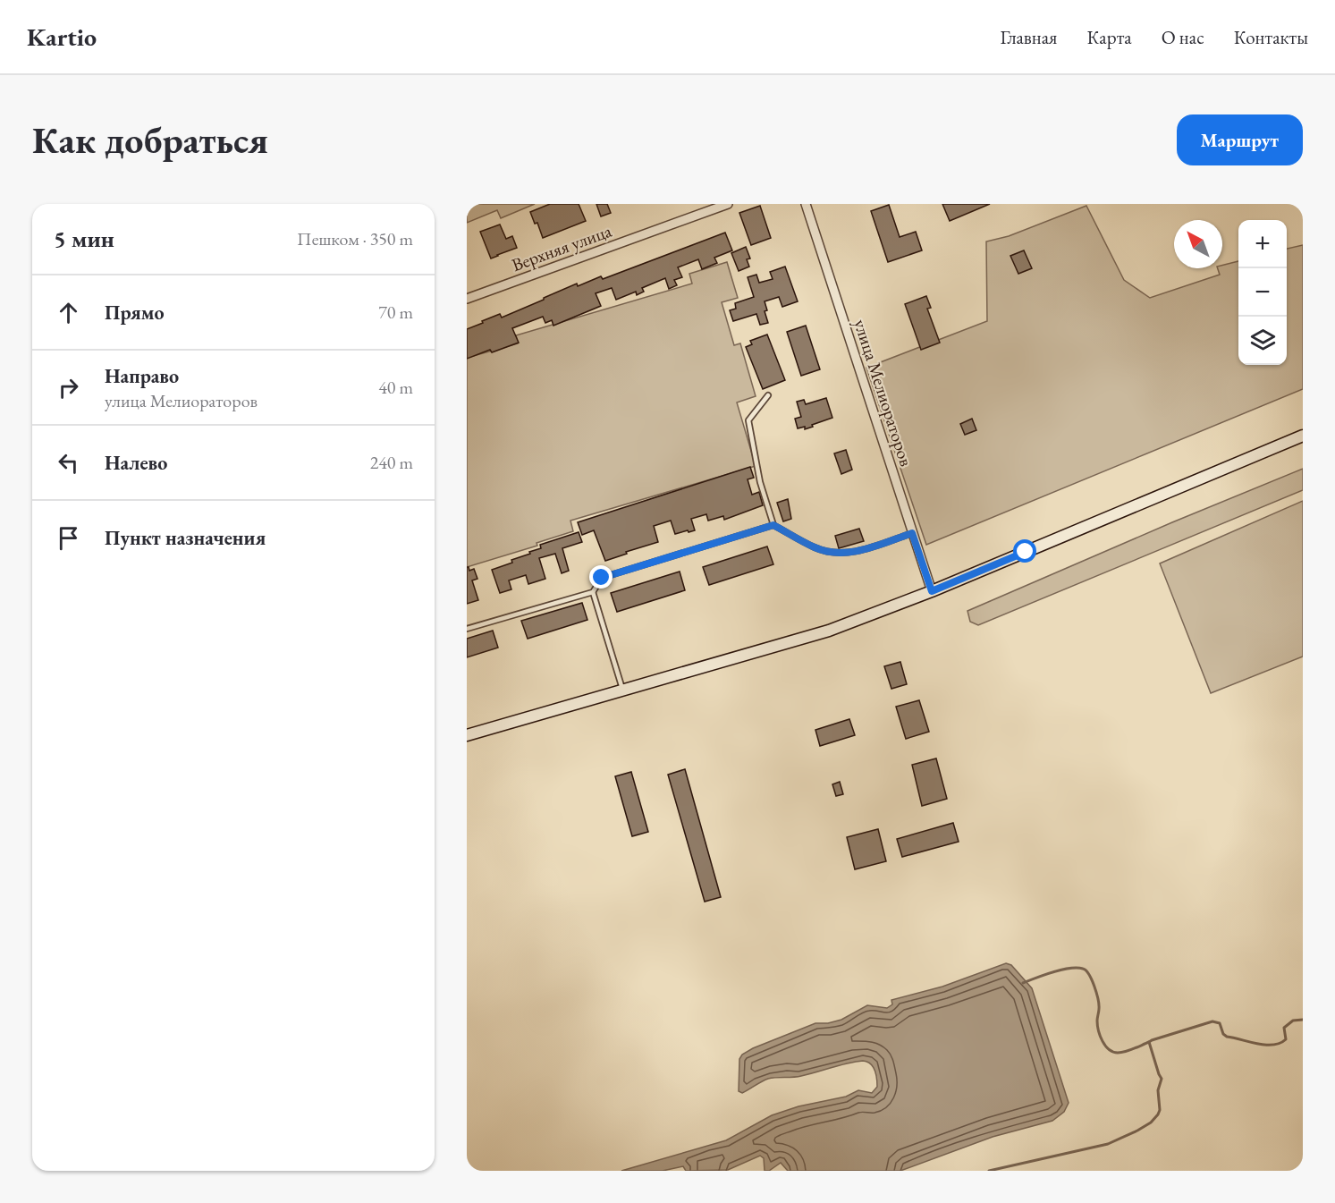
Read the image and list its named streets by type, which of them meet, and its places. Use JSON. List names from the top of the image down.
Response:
{
  "streets": {
    "street": ["Верхняя улица", "улица Мелиораторов"]
  },
  "north": "top left",
  "page": {
    "header": "Kartio",
    "nav": [
      "Главная",
      "Карта",
      "О нас",
      "Контакты"
    ],
    "buttons": "Маршрут",
    "title": "Как добраться",
    "heading": ["5 мин", "Пешком · 350 m"],
    "map_buttons": ["+", "−"],
    "list": [
      ["Прямо", "70 m"],
      ["Направо", "улица Мелиораторов", "40 m"],
      ["Налево", "240 m"],
      "Пункт назначения"
    ]
  }
}
